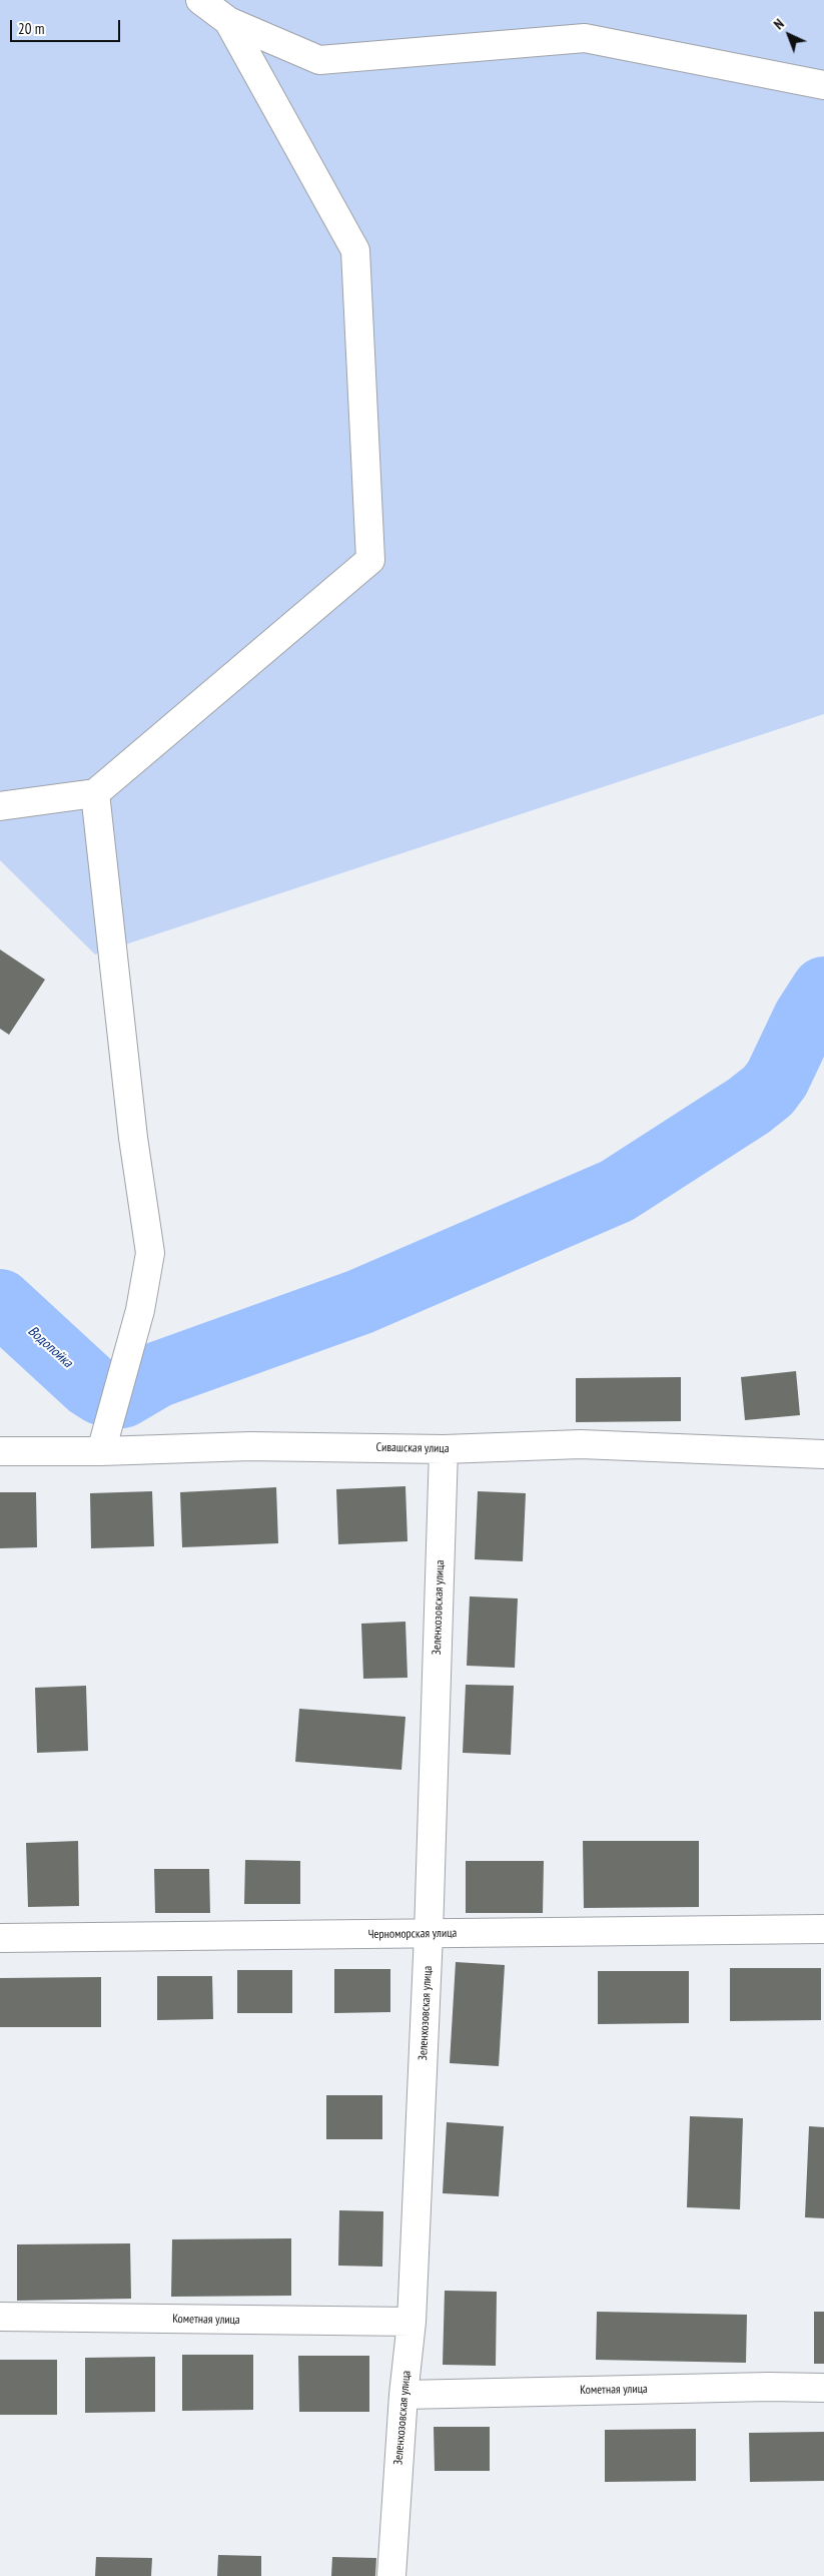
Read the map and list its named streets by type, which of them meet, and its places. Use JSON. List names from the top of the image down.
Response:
{
  "streets": {
    "street": [
      "Сивашская улица",
      "Зеленхозовская улица",
      "Черноморская улица",
      "Кометная улица"
    ]
  },
  "crossings": [
    ["Сивашская улица", "Зеленхозовская улица"],
    ["Зеленхозовская улица", "Черноморская улица"],
    ["Зеленхозовская улица", "Кометная улица"]
  ],
  "water": ["Водопойка"],
  "scale_bar": "20 m",
  "north": "top left"
}
